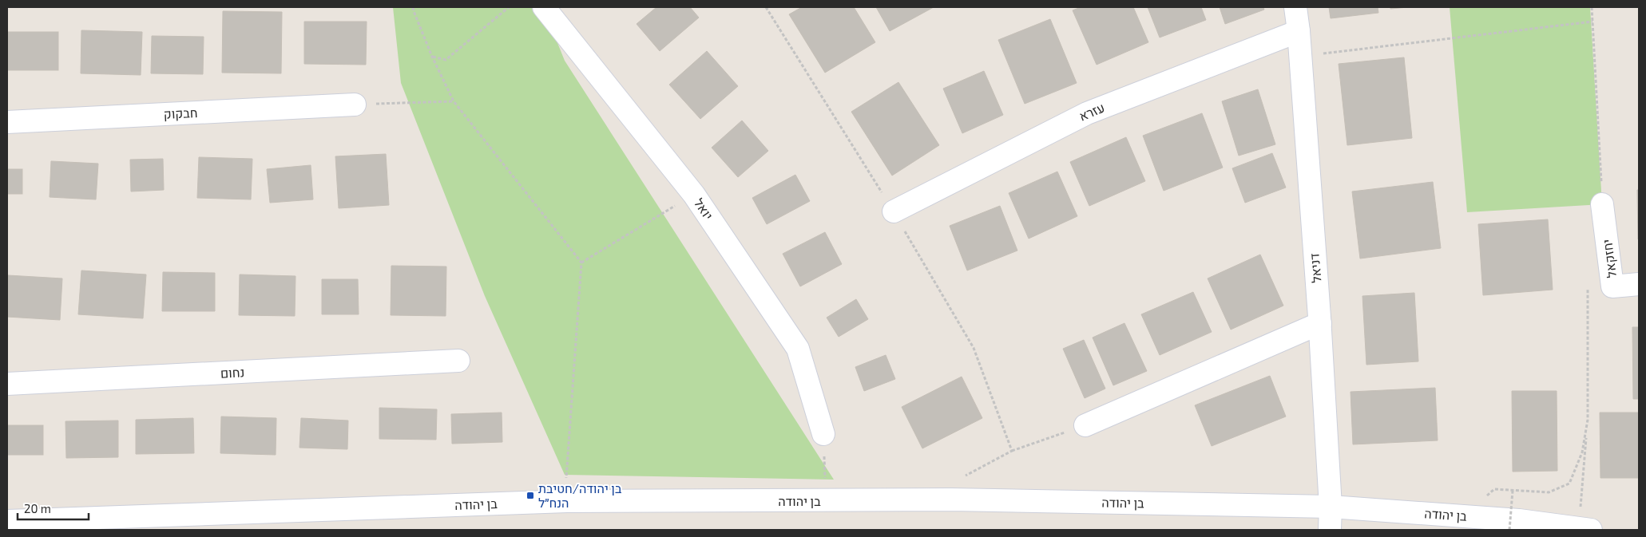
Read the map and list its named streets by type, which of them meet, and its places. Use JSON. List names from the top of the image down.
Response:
{
  "streets": {
    "street": [
      "עזרא",
      "חבקוק",
      "יואל",
      "יחזקאל",
      "דניאל",
      "נחום",
      "בן יהודה"
    ]
  },
  "crossings": [
    ["עזרא", "דניאל"],
    ["דניאל", "בן יהודה"]
  ],
  "places": {
    "transit": ["בן יהודה/חטיבת הנח״ל"]
  },
  "scale_bar": "20 m"
}
